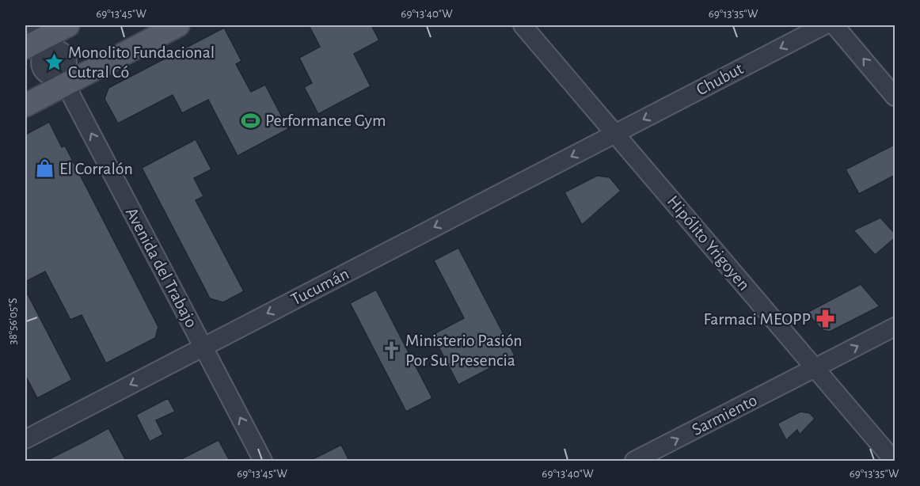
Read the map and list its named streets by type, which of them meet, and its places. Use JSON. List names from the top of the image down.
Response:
{
  "streets": {
    "street": [
      "Chubut",
      "Hipólito Yrigoyen",
      "Avenida del Trabajo",
      "Tucumán",
      "Sarmiento"
    ]
  },
  "crossings": [
    ["Chubut", "Hipólito Yrigoyen"],
    ["Chubut", "Tucumán"],
    ["Hipólito Yrigoyen", "Tucumán"],
    ["Hipólito Yrigoyen", "Sarmiento"],
    ["Avenida del Trabajo", "Tucumán"]
  ],
  "one_way": [
    "Chubut",
    "Avenida del Trabajo",
    "Tucumán",
    "Sarmiento"
  ],
  "places": {
    "place": ["Monolito Fundacional Cutral Có"],
    "sports": ["Performance Gym"],
    "shop": ["El Corralón"],
    "pharmacy": ["Farmaci MEOPP"],
    "church": ["Ministerio Pasión Por Su Presencia"]
  },
  "coordinates": [
    "69°13'45\"W",
    "69°13'40\"W",
    "69°13'35\"W",
    "38°56'05\"S"
  ]
}
